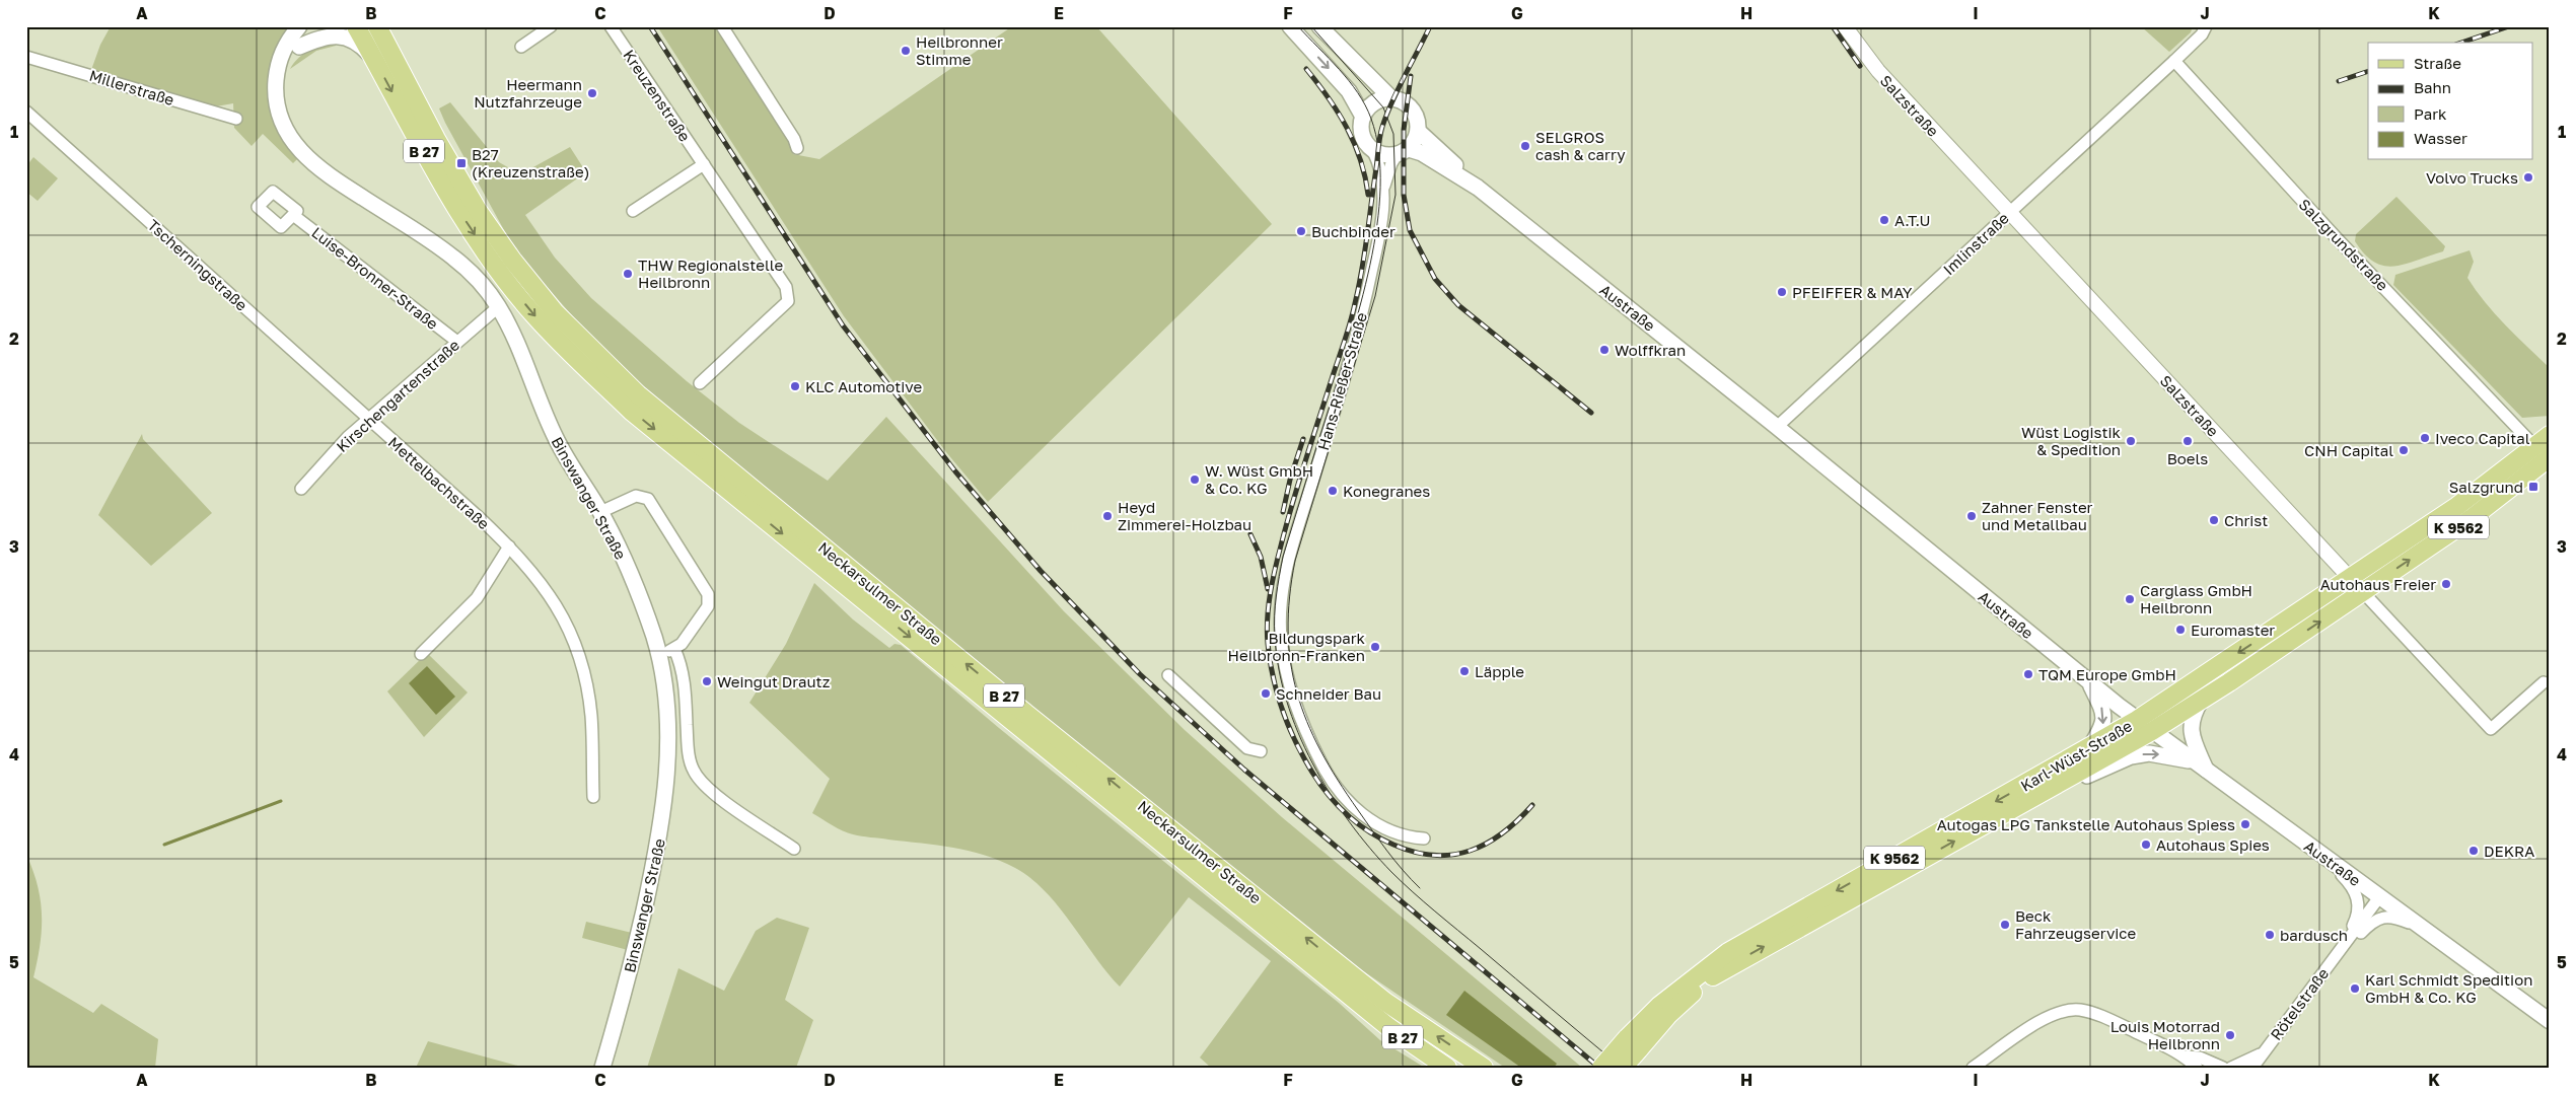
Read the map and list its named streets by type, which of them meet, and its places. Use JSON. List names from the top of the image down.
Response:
{
  "streets": {
    "main road": [
      "B 27",
      "Austraße",
      "Binswanger Straße",
      "K 9562",
      "Neckarsulmer Straße",
      "Karl-Wüst-Straße"
    ],
    "street": [
      "Millerstraße",
      "Kreuzenstraße",
      "Salzstraße",
      "Imlinstraße",
      "Salzgrundstraße",
      "Tscherningstraße",
      "Luise-Bronner-Straße",
      "Hans-Rießer-Straße",
      "Kirschengartenstraße",
      "Mettelbachstraße",
      "Rötelstraße"
    ]
  },
  "crossings": [
    ["Salzstraße", "Imlinstraße"],
    ["Salzstraße", "Karl-Wüst-Straße"],
    ["Imlinstraße", "Salzgrundstraße"],
    ["Imlinstraße", "Austraße"],
    ["Salzgrundstraße", "Karl-Wüst-Straße"],
    ["Tscherningstraße", "Kirschengartenstraße"],
    ["Tscherningstraße", "Mettelbachstraße"],
    ["Luise-Bronner-Straße", "Kirschengartenstraße"],
    ["Austraße", "Hans-Rießer-Straße"],
    ["Austraße", "Karl-Wüst-Straße"],
    ["Austraße", "Rötelstraße"],
    ["Kirschengartenstraße", "Mettelbachstraße"],
    ["Kirschengartenstraße", "Binswanger Straße"]
  ],
  "places": {
    "other": [
      "Heilbronner Stimme",
      "Heermann Nutzfahrzeuge",
      "SELGROS cash & carry",
      "Volvo Trucks",
      "A.T.U",
      "Buchbinder",
      "THW Regionalstelle Heilbronn",
      "PFEIFFER & MAY",
      "Wolffkran",
      "KLC Automotive",
      "Iveco Capital",
      "Wüst Logistik & Spedition",
      "Boels",
      "CNH Capital",
      "W. Wüst GmbH & Co. KG",
      "Konegranes",
      "Heyd Zimmerei-Holzbau",
      "Zahner Fenster und Metallbau",
      "Christ",
      "Autohaus Freier",
      "Carglass GmbH Heilbronn",
      "Euromaster",
      "Bildungspark Heilbronn-Franken",
      "Läpple",
      "TQM Europe GmbH",
      "Weingut Drautz",
      "Schneider Bau",
      "Autogas LPG Tankstelle Autohaus Spiess",
      "Autohaus Spies",
      "DEKRA",
      "Beck Fahrzeugservice",
      "bardusch",
      "Karl Schmidt Spedition GmbH & Co. KG",
      "Louis Motorrad Heilbronn"
    ],
    "transit": ["B27 (Kreuzenstraße)", "Salzgrund"]
  },
  "legend": [
    "Straße",
    "Bahn",
    "Park",
    "Wasser"
  ],
  "grid": {
    "columns": [
      "A",
      "B",
      "C",
      "D",
      "E",
      "F",
      "G",
      "H",
      "I",
      "J",
      "K"
    ],
    "rows": [
      "1",
      "2",
      "3",
      "4",
      "5"
    ]
  }
}
